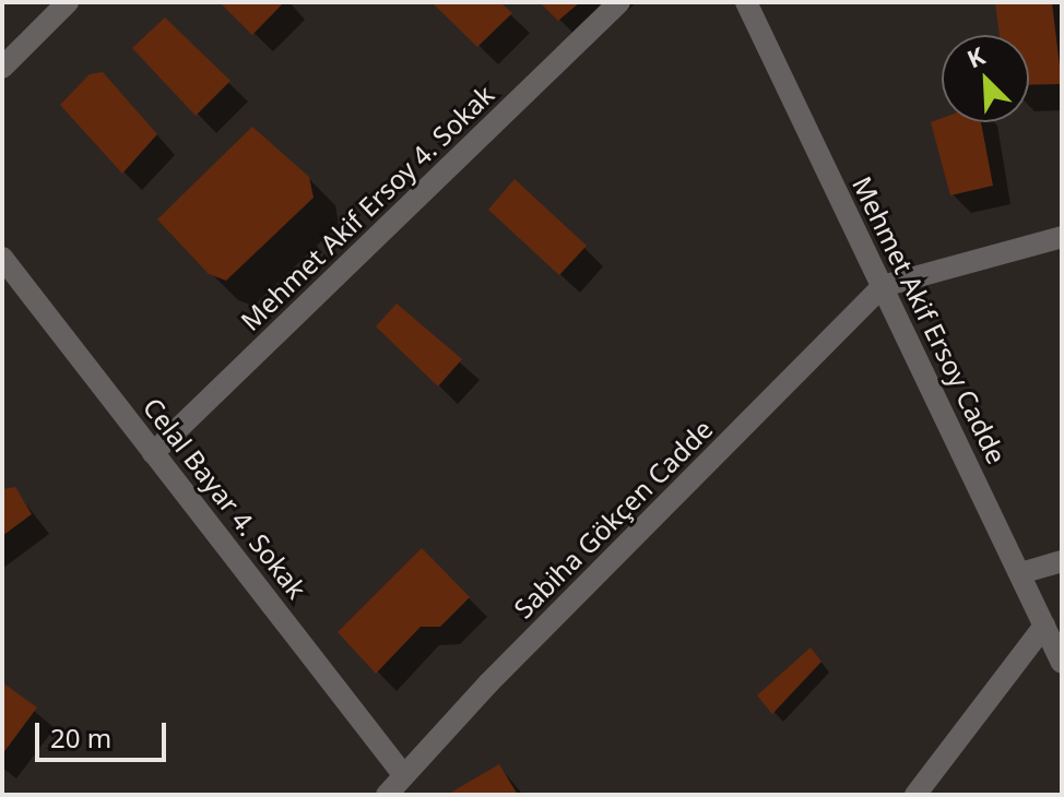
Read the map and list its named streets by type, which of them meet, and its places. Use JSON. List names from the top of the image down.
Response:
{
  "streets": {
    "street": [
      "Mehmet Akif Ersoy 4. Sokak",
      "Mehmet Akif Ersoy Cadde",
      "Celal Bayar 4. Sokak",
      "Sabiha Gökçen Cadde"
    ]
  },
  "crossings": [
    ["Mehmet Akif Ersoy 4. Sokak", "Celal Bayar 4. Sokak"],
    ["Mehmet Akif Ersoy Cadde", "Sabiha Gökçen Cadde"],
    ["Celal Bayar 4. Sokak", "Sabiha Gökçen Cadde"]
  ],
  "scale_bar": "20 m",
  "north": "top left"
}
